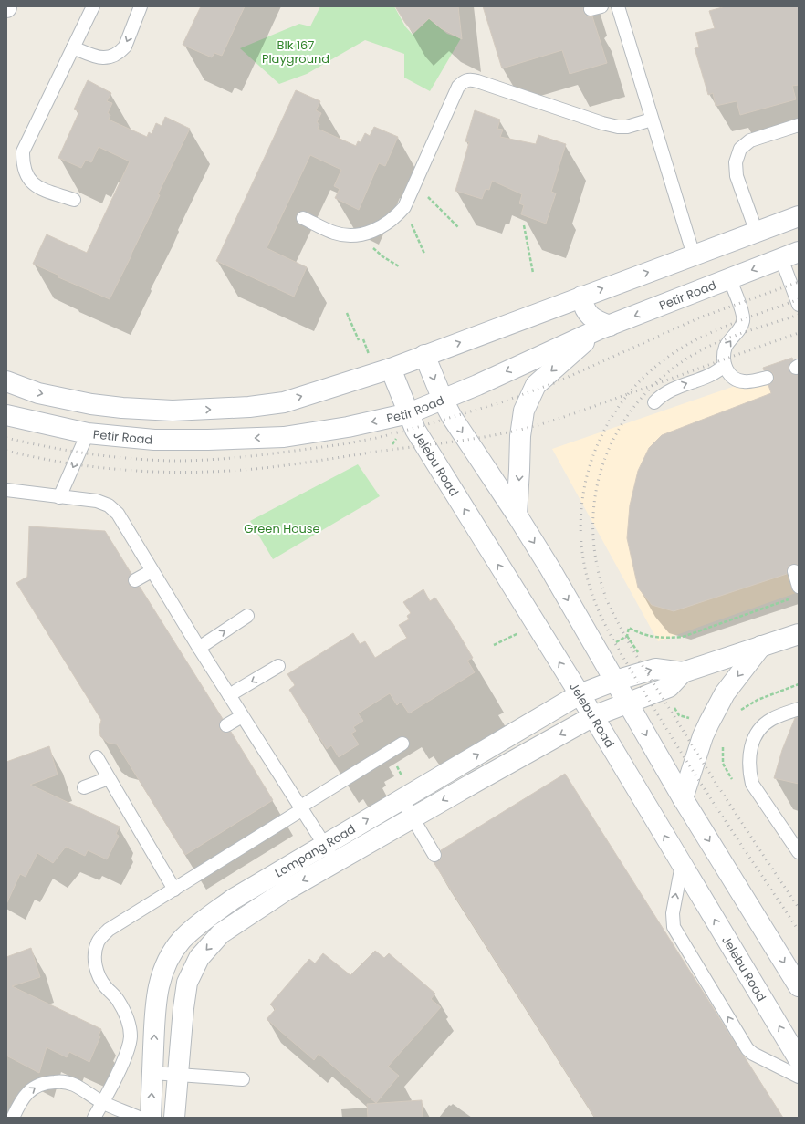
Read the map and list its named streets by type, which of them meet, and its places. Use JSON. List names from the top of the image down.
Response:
{
  "streets": {
    "main road": ["Petir Road", "Jelebu Road", "Lompang Road"]
  },
  "crossings": [
    ["Petir Road", "Jelebu Road"],
    ["Jelebu Road", "Lompang Road"]
  ],
  "parks": ["Blk 167 Playground", "Green House"]
}
